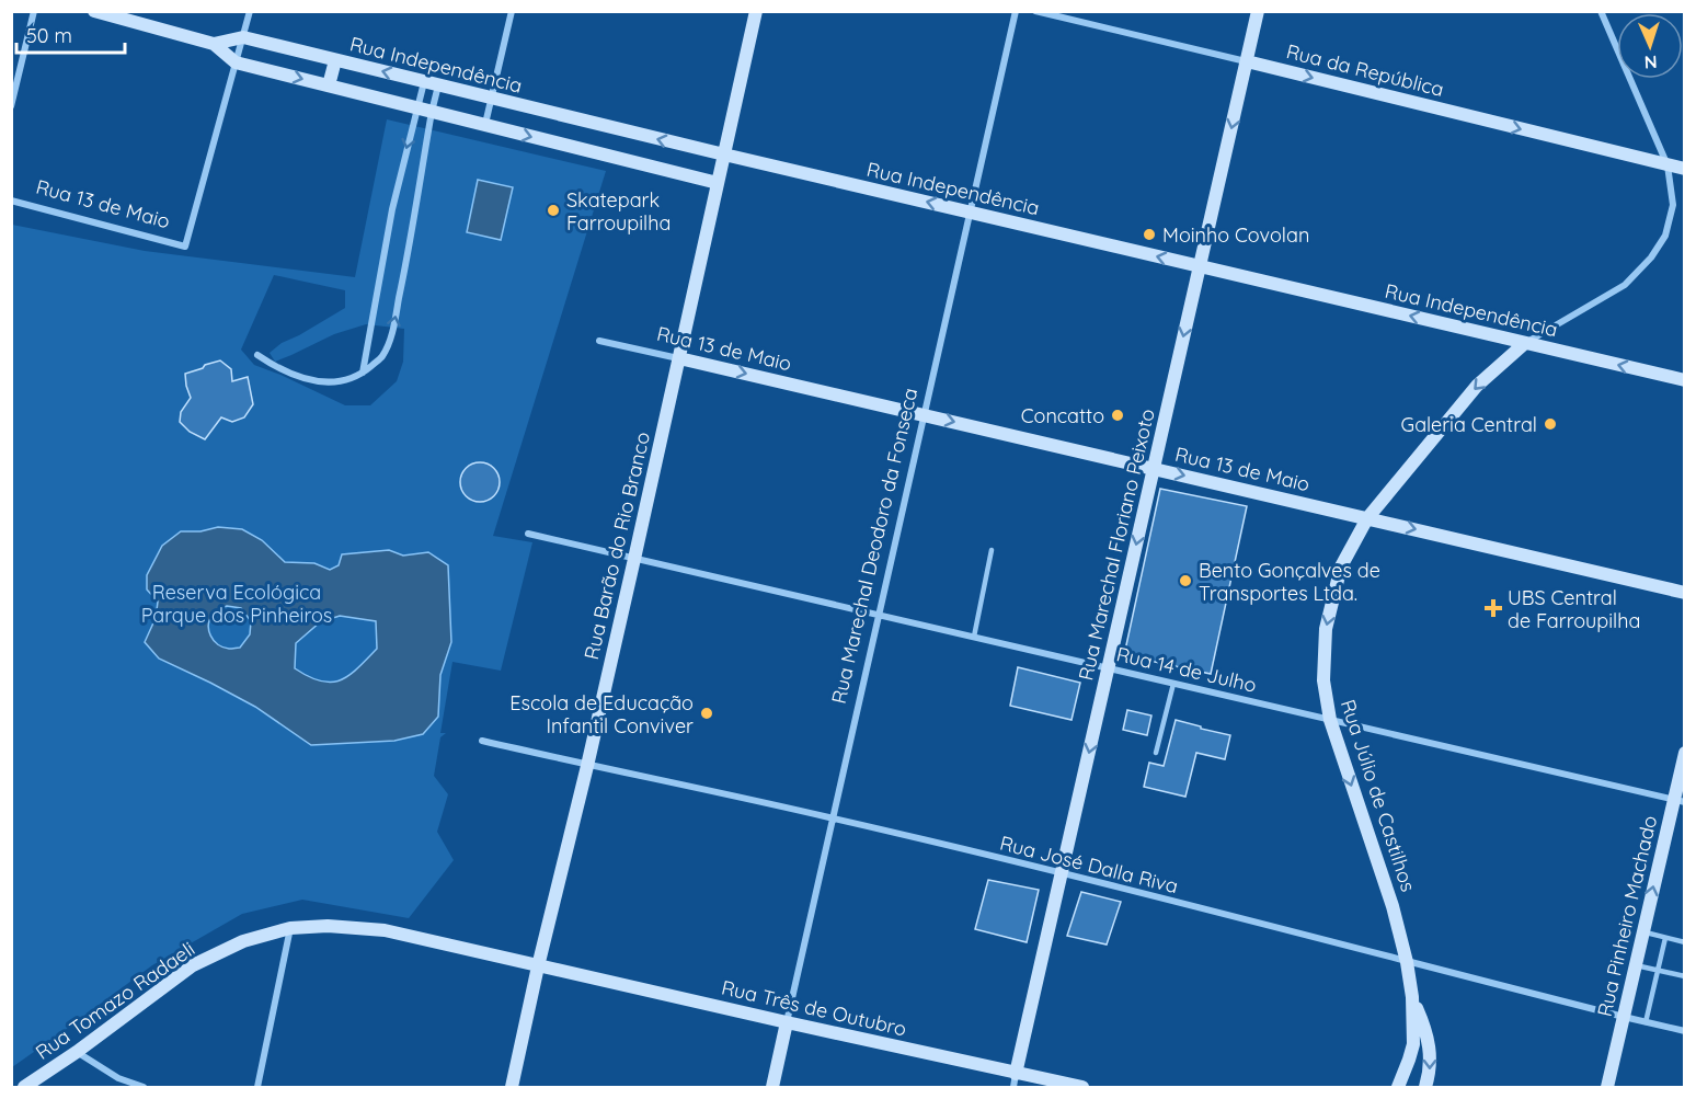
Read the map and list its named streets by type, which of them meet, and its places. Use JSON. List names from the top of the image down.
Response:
{
  "streets": {
    "street": [
      "Rua Independência",
      "Rua da República",
      "Rua 13 de Maio",
      "Rua Marechal Floriano Peixoto",
      "Rua Barão do Rio Branco",
      "Rua Marechal Deodoro da Fonseca",
      "Rua 14 de Julho",
      "Rua Júlio de Castilhos",
      "Rua José Dalla Riva",
      "Rua Pinheiro Machado",
      "Rua Tomazo Radaeli",
      "Rua Três de Outubro"
    ]
  },
  "crossings": [
    ["Rua Independência", "Rua 13 de Maio"],
    ["Rua Independência", "Rua Marechal Floriano Peixoto"],
    ["Rua Independência", "Rua Barão do Rio Branco"],
    ["Rua Independência", "Rua Marechal Deodoro da Fonseca"],
    ["Rua Independência", "Rua Júlio de Castilhos"],
    ["Rua da República", "Rua Marechal Floriano Peixoto"],
    ["Rua da República", "Rua Júlio de Castilhos"],
    ["Rua 13 de Maio", "Rua Marechal Floriano Peixoto"],
    ["Rua 13 de Maio", "Rua Barão do Rio Branco"],
    ["Rua 13 de Maio", "Rua Marechal Deodoro da Fonseca"],
    ["Rua 13 de Maio", "Rua Júlio de Castilhos"],
    ["Rua Marechal Floriano Peixoto", "Rua 14 de Julho"],
    ["Rua Marechal Floriano Peixoto", "Rua José Dalla Riva"],
    ["Rua Marechal Floriano Peixoto", "Rua Três de Outubro"],
    ["Rua Barão do Rio Branco", "Rua 14 de Julho"],
    ["Rua Barão do Rio Branco", "Rua José Dalla Riva"],
    ["Rua Barão do Rio Branco", "Rua Tomazo Radaeli"],
    ["Rua Barão do Rio Branco", "Rua Três de Outubro"],
    ["Rua Marechal Deodoro da Fonseca", "Rua 14 de Julho"],
    ["Rua Marechal Deodoro da Fonseca", "Rua José Dalla Riva"],
    ["Rua Marechal Deodoro da Fonseca", "Rua Três de Outubro"],
    ["Rua 14 de Julho", "Rua Júlio de Castilhos"],
    ["Rua 14 de Julho", "Rua Pinheiro Machado"],
    ["Rua Júlio de Castilhos", "Rua José Dalla Riva"],
    ["Rua José Dalla Riva", "Rua Pinheiro Machado"],
    ["Rua Tomazo Radaeli", "Rua Três de Outubro"]
  ],
  "one_way": [
    "Rua da República",
    "Rua 13 de Maio",
    "Rua Marechal Floriano Peixoto",
    "Rua Júlio de Castilhos",
    "Rua Pinheiro Machado"
  ],
  "parks": ["Reserva Ecológica Parque dos Pinheiros"],
  "places": {
    "other": [
      "Skatepark Farroupilha",
      "Moinho Covolan",
      "Concatto",
      "Galeria Central",
      "Bento Gonçalves de Transportes Ltda.",
      "Escola de Educação Infantil Conviver"
    ],
    "health": ["UBS Central de Farroupilha"]
  },
  "scale_bar": "50 m",
  "north": "bottom"
}
